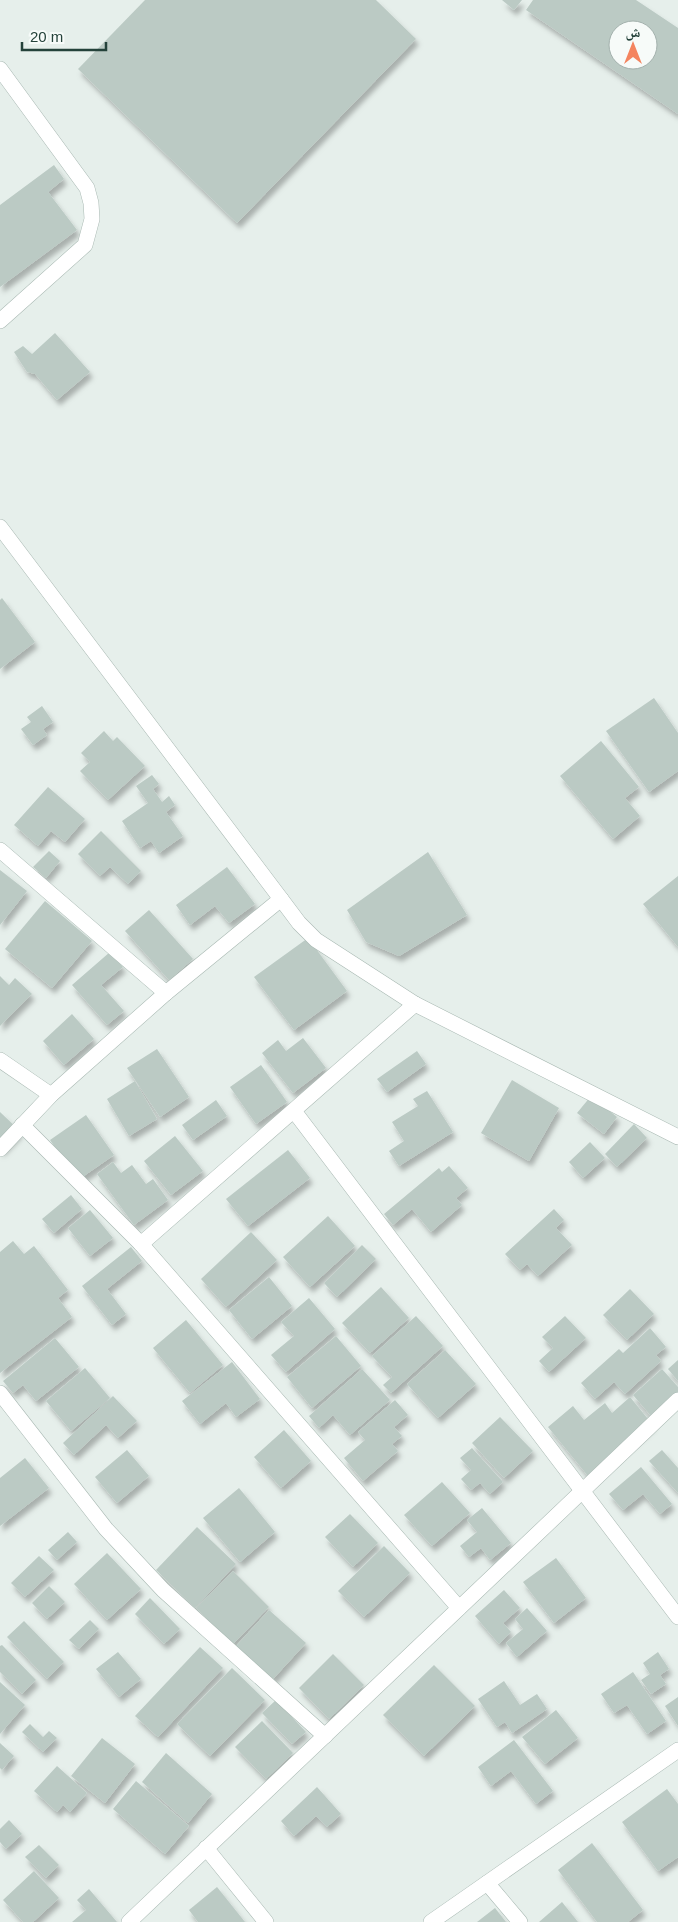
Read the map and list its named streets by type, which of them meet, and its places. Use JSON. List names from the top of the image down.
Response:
{
  "scale_bar": "20 m",
  "north": "top"
}
